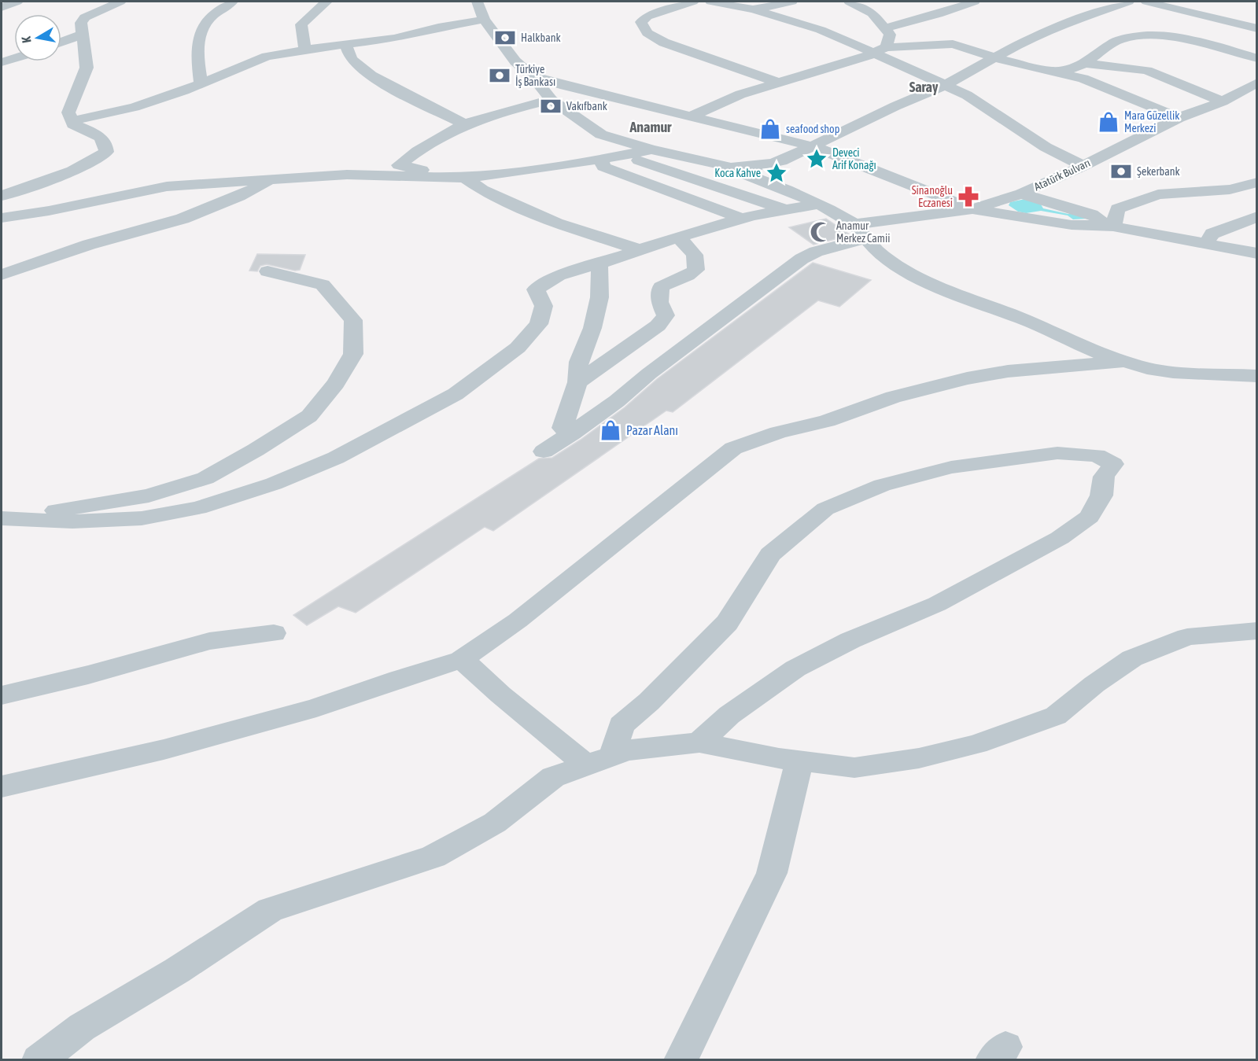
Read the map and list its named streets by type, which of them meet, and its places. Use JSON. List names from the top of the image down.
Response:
{
  "streets": {
    "street": ["Atatürk Bulvarı"]
  },
  "districts": ["Saray", "Anamur"],
  "places": {
    "bank": [
      "Halkbank",
      "Türkiye İş Bankası",
      "Vakıfbank",
      "Şekerbank"
    ],
    "shop": ["Mara Güzellik Merkezi", "seafood shop", "Pazar Alanı"],
    "place": ["Deveci Arif Konağı", "Koca Kahve"],
    "pharmacy": ["Sinanoğlu Eczanesi"],
    "mosque": ["Anamur Merkez Camii"]
  },
  "north": "left"
}
